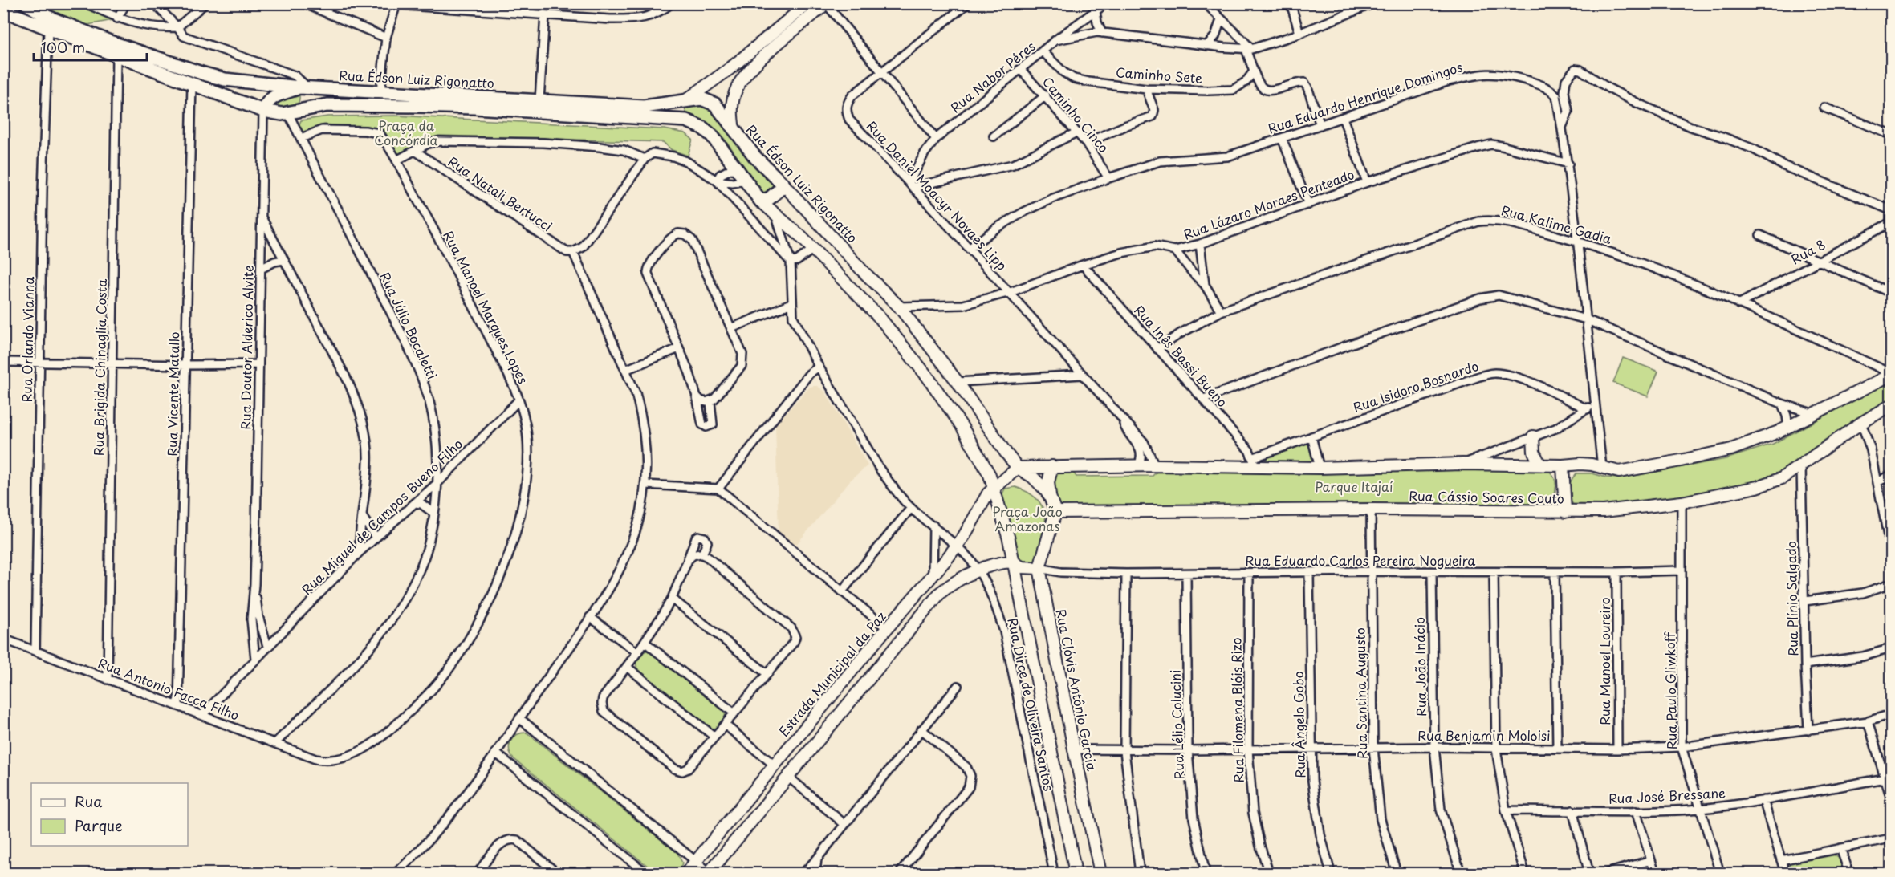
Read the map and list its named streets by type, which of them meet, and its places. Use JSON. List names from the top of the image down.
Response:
{
  "streets": {
    "main road": ["Rua Édson Luiz Rigonatto"],
    "street": [
      "Caminho Sete",
      "Rua Nabor Péres",
      "Rua Eduardo Henrique Domingos",
      "Caminho Cinco",
      "Rua Natali Bertucci",
      "Rua Daniel Moacyr Novaes Lipp",
      "Rua Lázaro Moraes Penteado",
      "Rua Kalime Gadia",
      "Rua 8",
      "Rua Manoel Marques Lopes",
      "Rua Júlio Bocaletti",
      "Rua Orlando Vianna",
      "Rua Doutor Alderico Alvite",
      "Rua Inês Bassi Bueno",
      "Rua Brigida Chinaglia Costa",
      "Rua Isidoro Bosnardo",
      "Rua Vicente Matallo",
      "Rua Cássio Soares Couto",
      "Rua Miguel de Campos Bueno Filho",
      "Rua Eduardo Carlos Pereira Nogueira",
      "Rua Plínio Salgado",
      "Rua Manoel Loureiro",
      "Rua João Inácio",
      "Estrada Municipal da Paz",
      "Rua Antonio Facca Filho",
      "Rua Clóvis Antônio Garcia",
      "Rua Paulo Gliwkoff",
      "Rua Santina Augusto",
      "Rua Dirce de Oliveira Santos",
      "Rua Filomena Blóis Rizo",
      "Rua Lélio Colucini",
      "Rua Ângelo Gobo",
      "Rua Benjamin Moloisi",
      "Rua José Bressane"
    ]
  },
  "crossings": [
    ["Caminho Sete", "Rua Nabor Péres"],
    ["Rua Nabor Péres", "Caminho Cinco"],
    ["Rua Nabor Péres", "Rua Daniel Moacyr Novaes Lipp"],
    ["Rua Édson Luiz Rigonatto", "Rua Lázaro Moraes Penteado"],
    ["Rua Édson Luiz Rigonatto", "Estrada Municipal da Paz"],
    ["Rua Eduardo Henrique Domingos", "Caminho Cinco"],
    ["Rua Eduardo Henrique Domingos", "Rua Daniel Moacyr Novaes Lipp"],
    ["Rua Eduardo Henrique Domingos", "Rua Lázaro Moraes Penteado"],
    ["Rua Eduardo Henrique Domingos", "Rua Kalime Gadia"],
    ["Rua Daniel Moacyr Novaes Lipp", "Rua Lázaro Moraes Penteado"],
    ["Rua Lázaro Moraes Penteado", "Rua Inês Bassi Bueno"],
    ["Rua Kalime Gadia", "Rua 8"],
    ["Rua Kalime Gadia", "Rua Inês Bassi Bueno"],
    ["Rua Manoel Marques Lopes", "Rua Júlio Bocaletti"],
    ["Rua Manoel Marques Lopes", "Rua Miguel de Campos Bueno Filho"],
    ["Rua Manoel Marques Lopes", "Rua Antonio Facca Filho"],
    ["Rua Júlio Bocaletti", "Rua Miguel de Campos Bueno Filho"],
    ["Rua Júlio Bocaletti", "Rua Antonio Facca Filho"],
    ["Rua Orlando Vianna", "Rua Antonio Facca Filho"],
    ["Rua Doutor Alderico Alvite", "Rua Miguel de Campos Bueno Filho"],
    ["Rua Inês Bassi Bueno", "Rua Isidoro Bosnardo"],
    ["Rua Brigida Chinaglia Costa", "Rua Antonio Facca Filho"],
    ["Rua Vicente Matallo", "Rua Antonio Facca Filho"],
    ["Rua Cássio Soares Couto", "Rua Plínio Salgado"],
    ["Rua Cássio Soares Couto", "Rua Clóvis Antônio Garcia"],
    ["Rua Cássio Soares Couto", "Rua Paulo Gliwkoff"],
    ["Rua Cássio Soares Couto", "Rua Santina Augusto"],
    ["Rua Miguel de Campos Bueno Filho", "Rua Antonio Facca Filho"],
    ["Rua Eduardo Carlos Pereira Nogueira", "Rua Manoel Loureiro"],
    ["Rua Eduardo Carlos Pereira Nogueira", "Rua João Inácio"],
    ["Rua Eduardo Carlos Pereira Nogueira", "Rua Clóvis Antônio Garcia"],
    ["Rua Eduardo Carlos Pereira Nogueira", "Rua Paulo Gliwkoff"],
    ["Rua Eduardo Carlos Pereira Nogueira", "Rua Santina Augusto"],
    ["Rua Eduardo Carlos Pereira Nogueira", "Rua Filomena Blóis Rizo"],
    ["Rua Eduardo Carlos Pereira Nogueira", "Rua Lélio Colucini"],
    ["Rua Eduardo Carlos Pereira Nogueira", "Rua Ângelo Gobo"],
    ["Rua Plínio Salgado", "Rua Benjamin Moloisi"],
    ["Rua Manoel Loureiro", "Rua Benjamin Moloisi"],
    ["Rua João Inácio", "Rua Benjamin Moloisi"],
    ["Estrada Municipal da Paz", "Rua Dirce de Oliveira Santos"],
    ["Rua Clóvis Antônio Garcia", "Rua Benjamin Moloisi"],
    ["Rua Paulo Gliwkoff", "Rua Benjamin Moloisi"],
    ["Rua Paulo Gliwkoff", "Rua José Bressane"],
    ["Rua Santina Augusto", "Rua Benjamin Moloisi"],
    ["Rua Filomena Blóis Rizo", "Rua Benjamin Moloisi"],
    ["Rua Lélio Colucini", "Rua Benjamin Moloisi"],
    ["Rua Ângelo Gobo", "Rua Benjamin Moloisi"]
  ],
  "parks": ["Praça da Concórdia", "Parque Itajaí", "Praça João Amazonas"],
  "legend": ["Rua", "Parque"],
  "scale_bar": "100 m"
}
